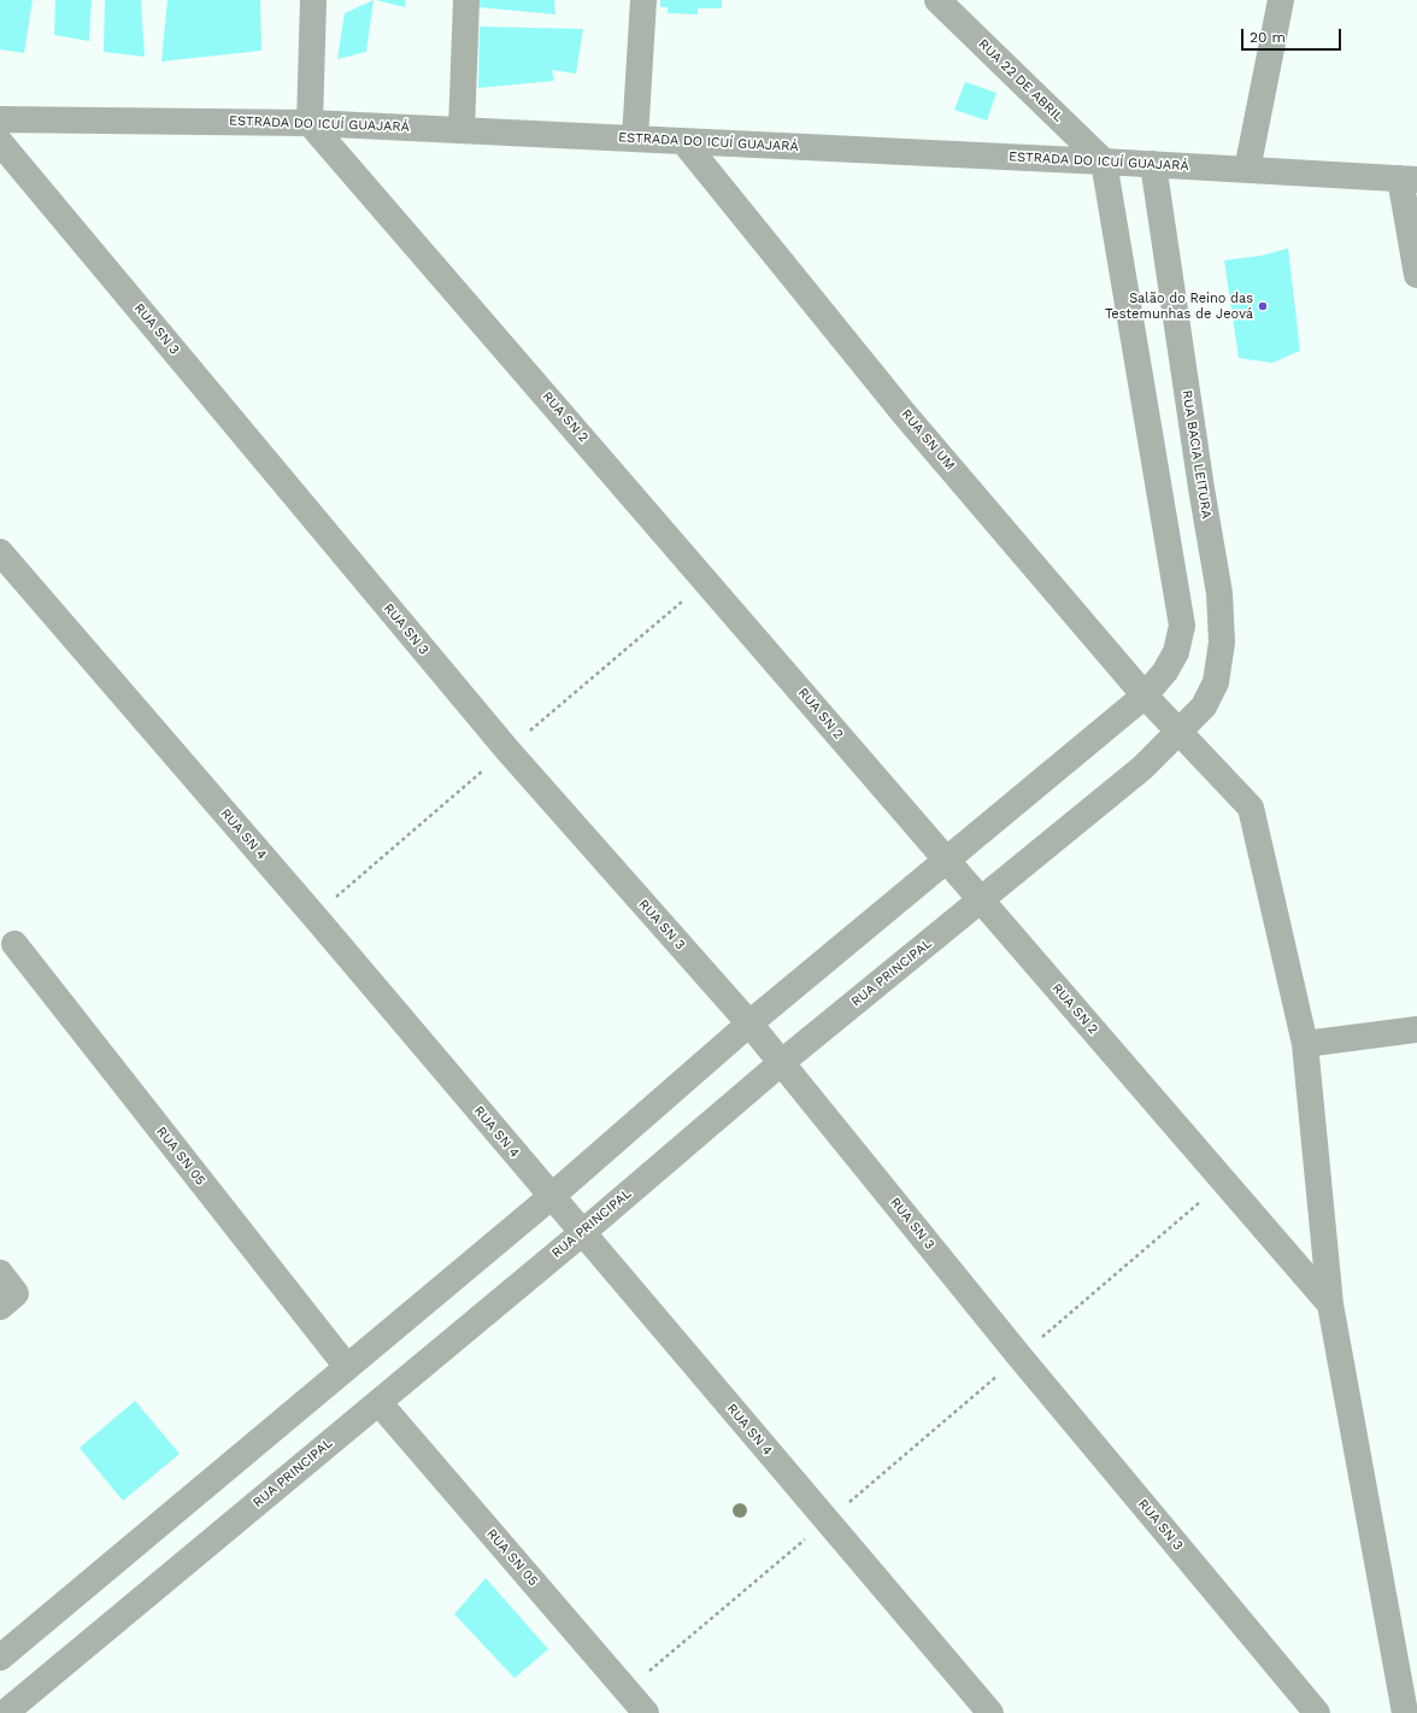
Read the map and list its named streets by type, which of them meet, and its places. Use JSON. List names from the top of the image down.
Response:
{
  "streets": {
    "street": [
      "RUA 22 DE ABRIL",
      "ESTRADA DO ICUÍ GUAJARÁ",
      "RUA SN 3",
      "RUA SN 2",
      "RUA SN UM",
      "RUA BACIA LEITURA",
      "RUA SN 4",
      "RUA PRINCIPAL",
      "RUA SN 05"
    ]
  },
  "crossings": [
    ["RUA 22 DE ABRIL", "ESTRADA DO ICUÍ GUAJARÁ"],
    ["ESTRADA DO ICUÍ GUAJARÁ", "RUA SN 2"],
    ["ESTRADA DO ICUÍ GUAJARÁ", "RUA SN UM"],
    ["ESTRADA DO ICUÍ GUAJARÁ", "RUA BACIA LEITURA"],
    ["RUA SN 3", "RUA PRINCIPAL"],
    ["RUA SN 2", "RUA SN UM"],
    ["RUA SN 2", "RUA PRINCIPAL"],
    ["RUA SN UM", "RUA BACIA LEITURA"],
    ["RUA SN UM", "RUA PRINCIPAL"],
    ["RUA BACIA LEITURA", "RUA PRINCIPAL"],
    ["RUA SN 4", "RUA PRINCIPAL"],
    ["RUA PRINCIPAL", "RUA SN 05"]
  ],
  "places": ["Salão do Reino das Testemunhas de Jeová"],
  "scale_bar": "20 m"
}
